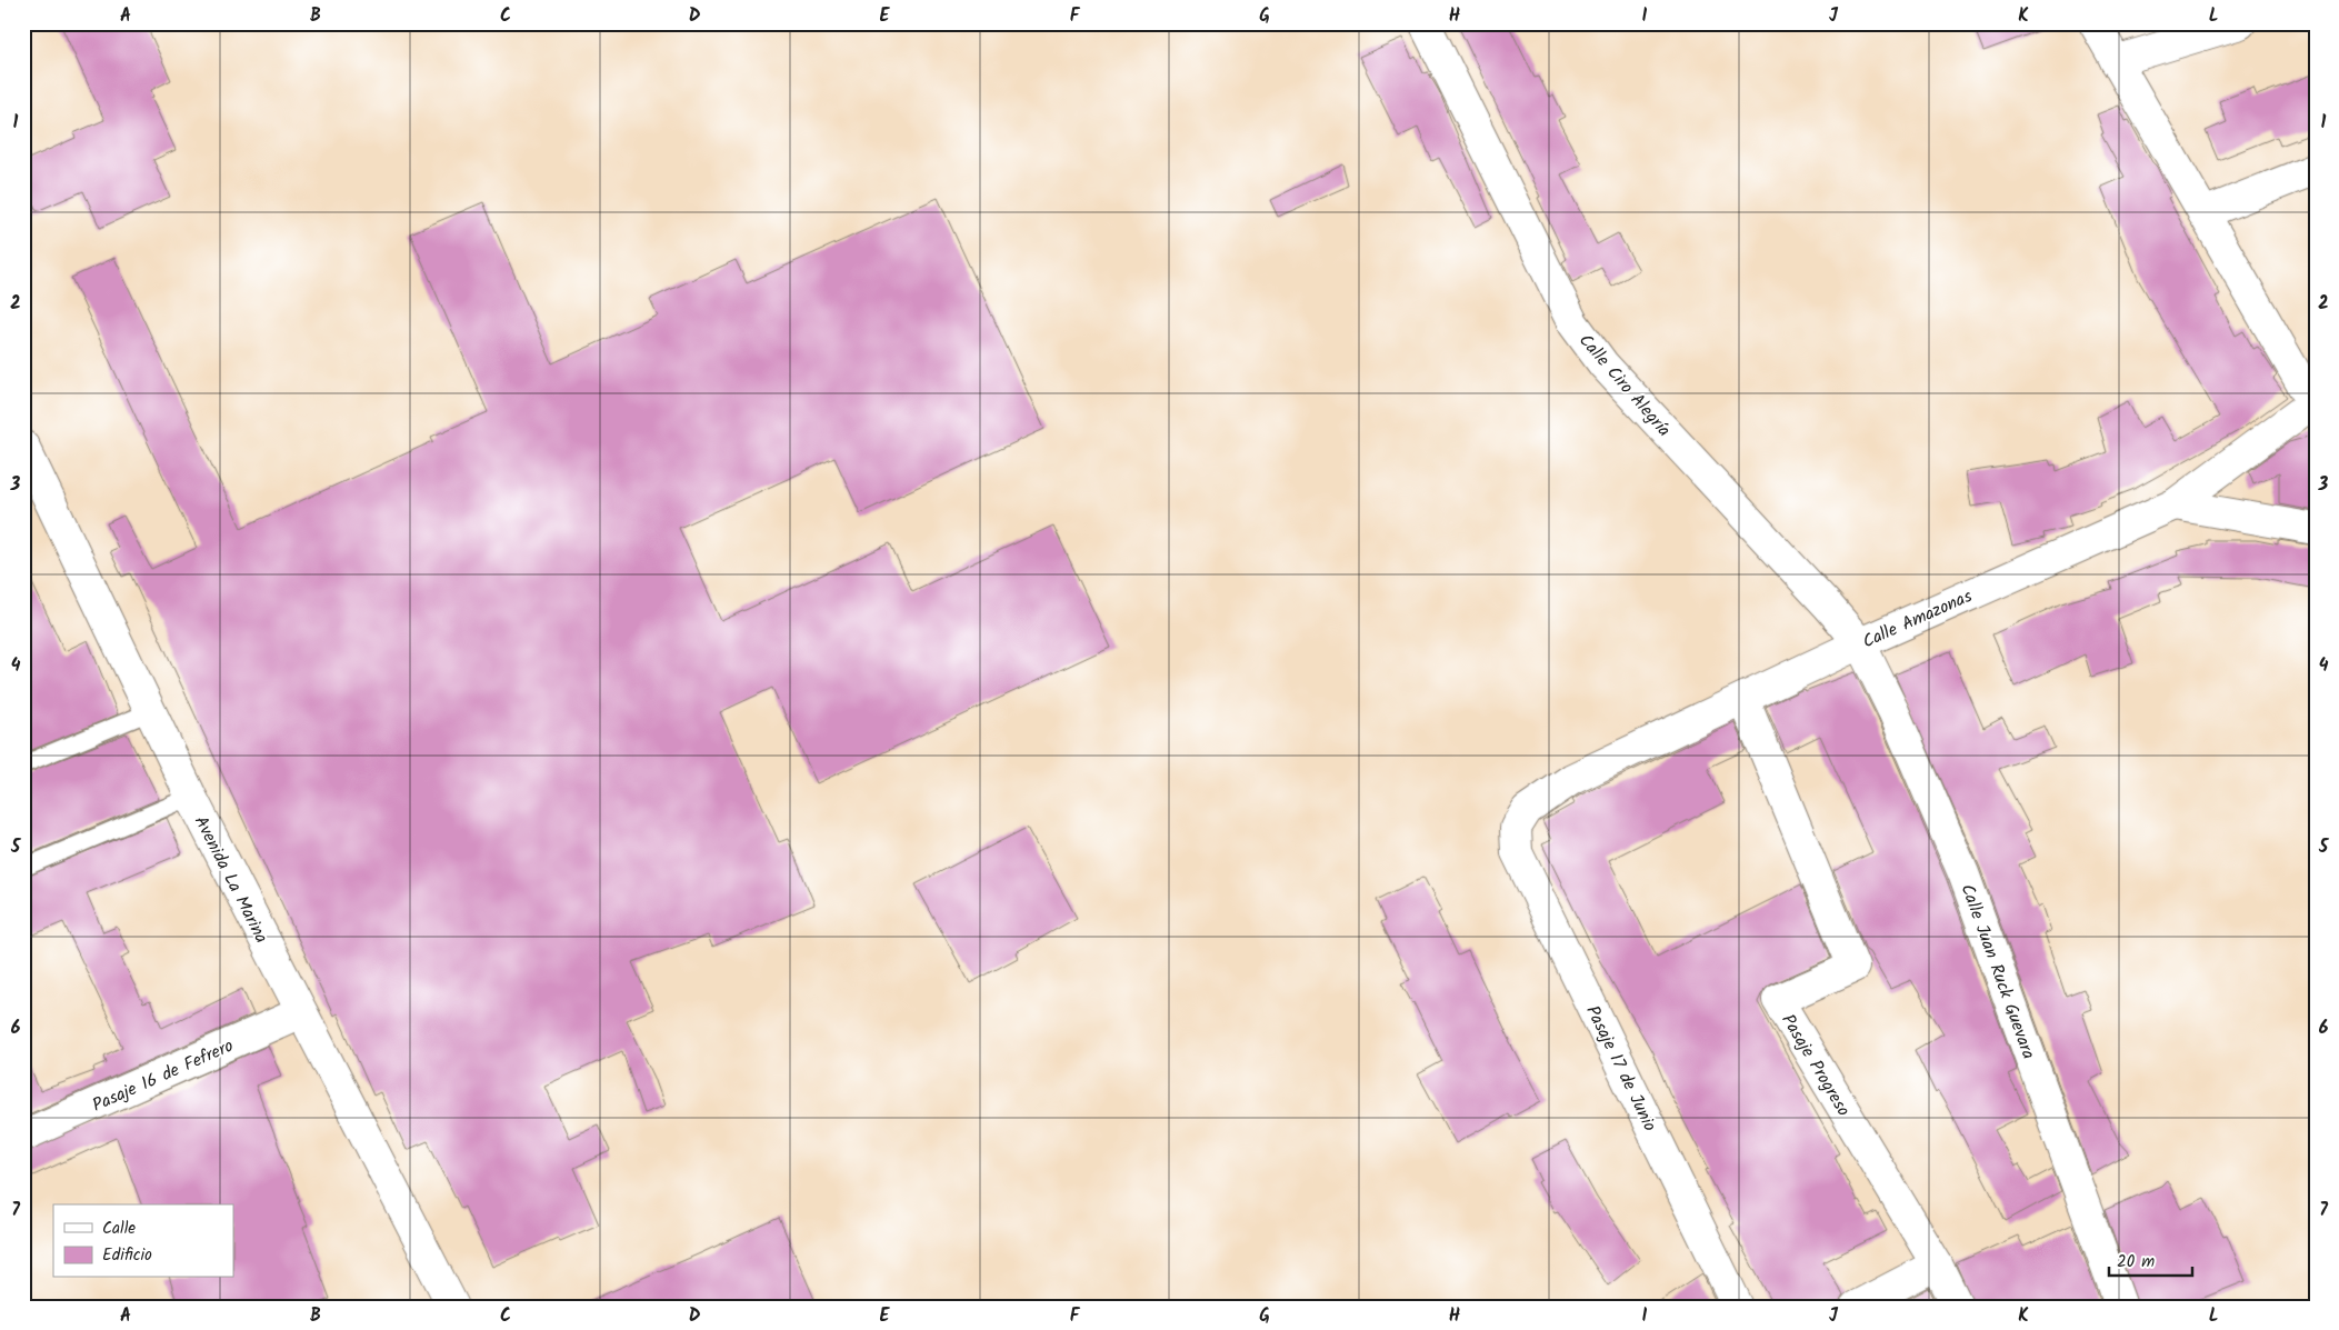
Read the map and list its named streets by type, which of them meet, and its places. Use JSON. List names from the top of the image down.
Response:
{
  "streets": {
    "street": [
      "Calle Ciro Alegría",
      "Calle Amazonas",
      "Avenida La Marina",
      "Calle Juan Ruck Guevara",
      "Pasaje Progreso",
      "Pasaje 17 de Junio",
      "Pasaje 16 de Fefrero"
    ]
  },
  "crossings": [
    ["Calle Ciro Alegría", "Calle Amazonas"],
    ["Calle Ciro Alegría", "Calle Juan Ruck Guevara"],
    ["Calle Amazonas", "Calle Juan Ruck Guevara"],
    ["Calle Amazonas", "Pasaje Progreso"],
    ["Calle Amazonas", "Pasaje 17 de Junio"],
    ["Avenida La Marina", "Pasaje 16 de Fefrero"]
  ],
  "legend": ["Calle", "Edificio"],
  "scale_bar": "20 m",
  "grid": {
    "columns": [
      "A",
      "B",
      "C",
      "D",
      "E",
      "F",
      "G",
      "H",
      "I",
      "J",
      "K",
      "L"
    ],
    "rows": [
      "1",
      "2",
      "3",
      "4",
      "5",
      "6",
      "7"
    ]
  }
}
